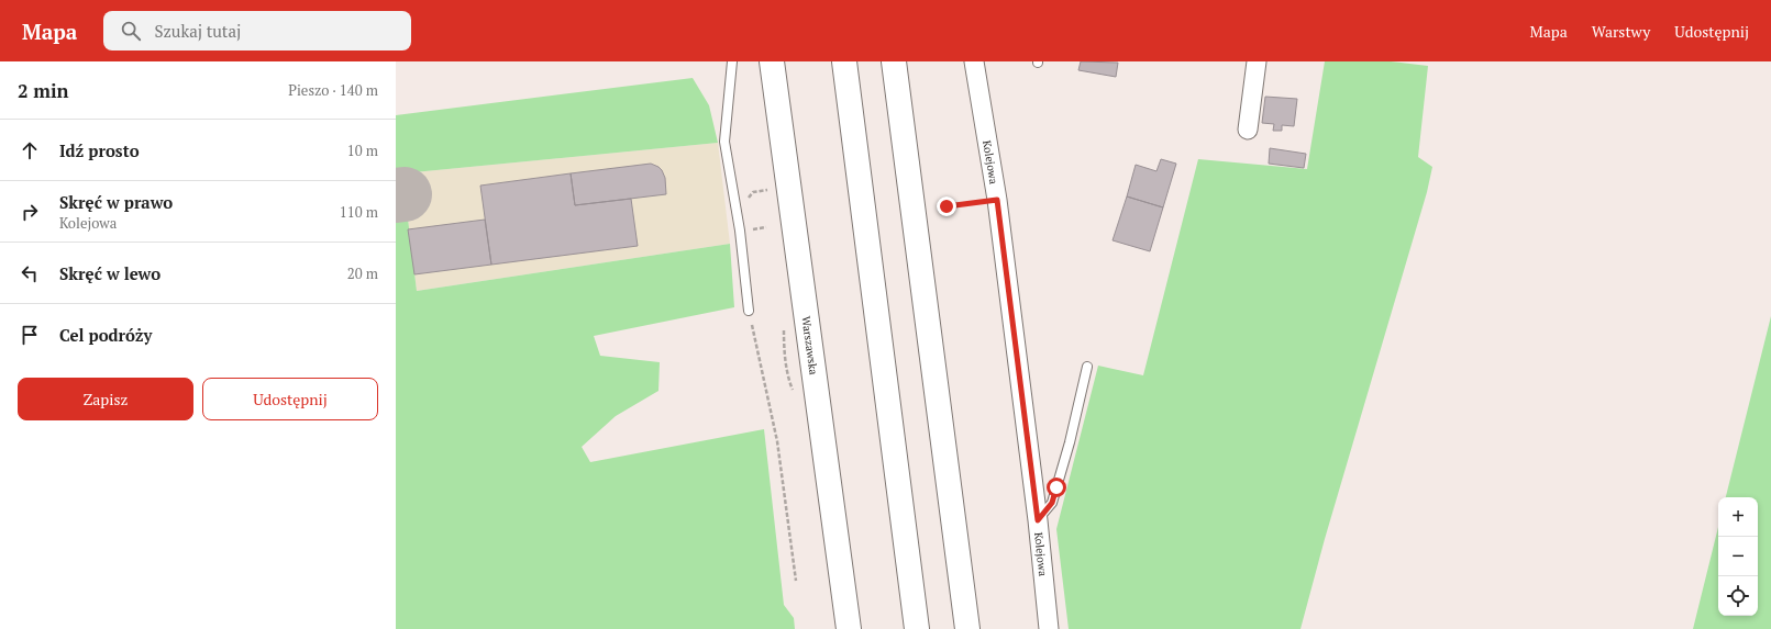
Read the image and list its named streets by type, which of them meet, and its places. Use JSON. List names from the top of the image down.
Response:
{
  "streets": {
    "main road": ["Warszawska"],
    "street": ["Kolejowa"]
  },
  "page": {
    "header": "Mapa",
    "search": "Szukaj tutaj",
    "nav": ["Mapa", "Warstwy", "Udostępnij"],
    "heading": ["2 min", "Pieszo · 140 m"],
    "list": [
      ["Idź prosto", "10 m"],
      ["Skręć w prawo", "Kolejowa", "110 m"],
      ["Skręć w lewo", "20 m"],
      "Cel podróży"
    ],
    "buttons": ["Zapisz", "Udostępnij"],
    "map_buttons": ["+", "−"]
  }
}
